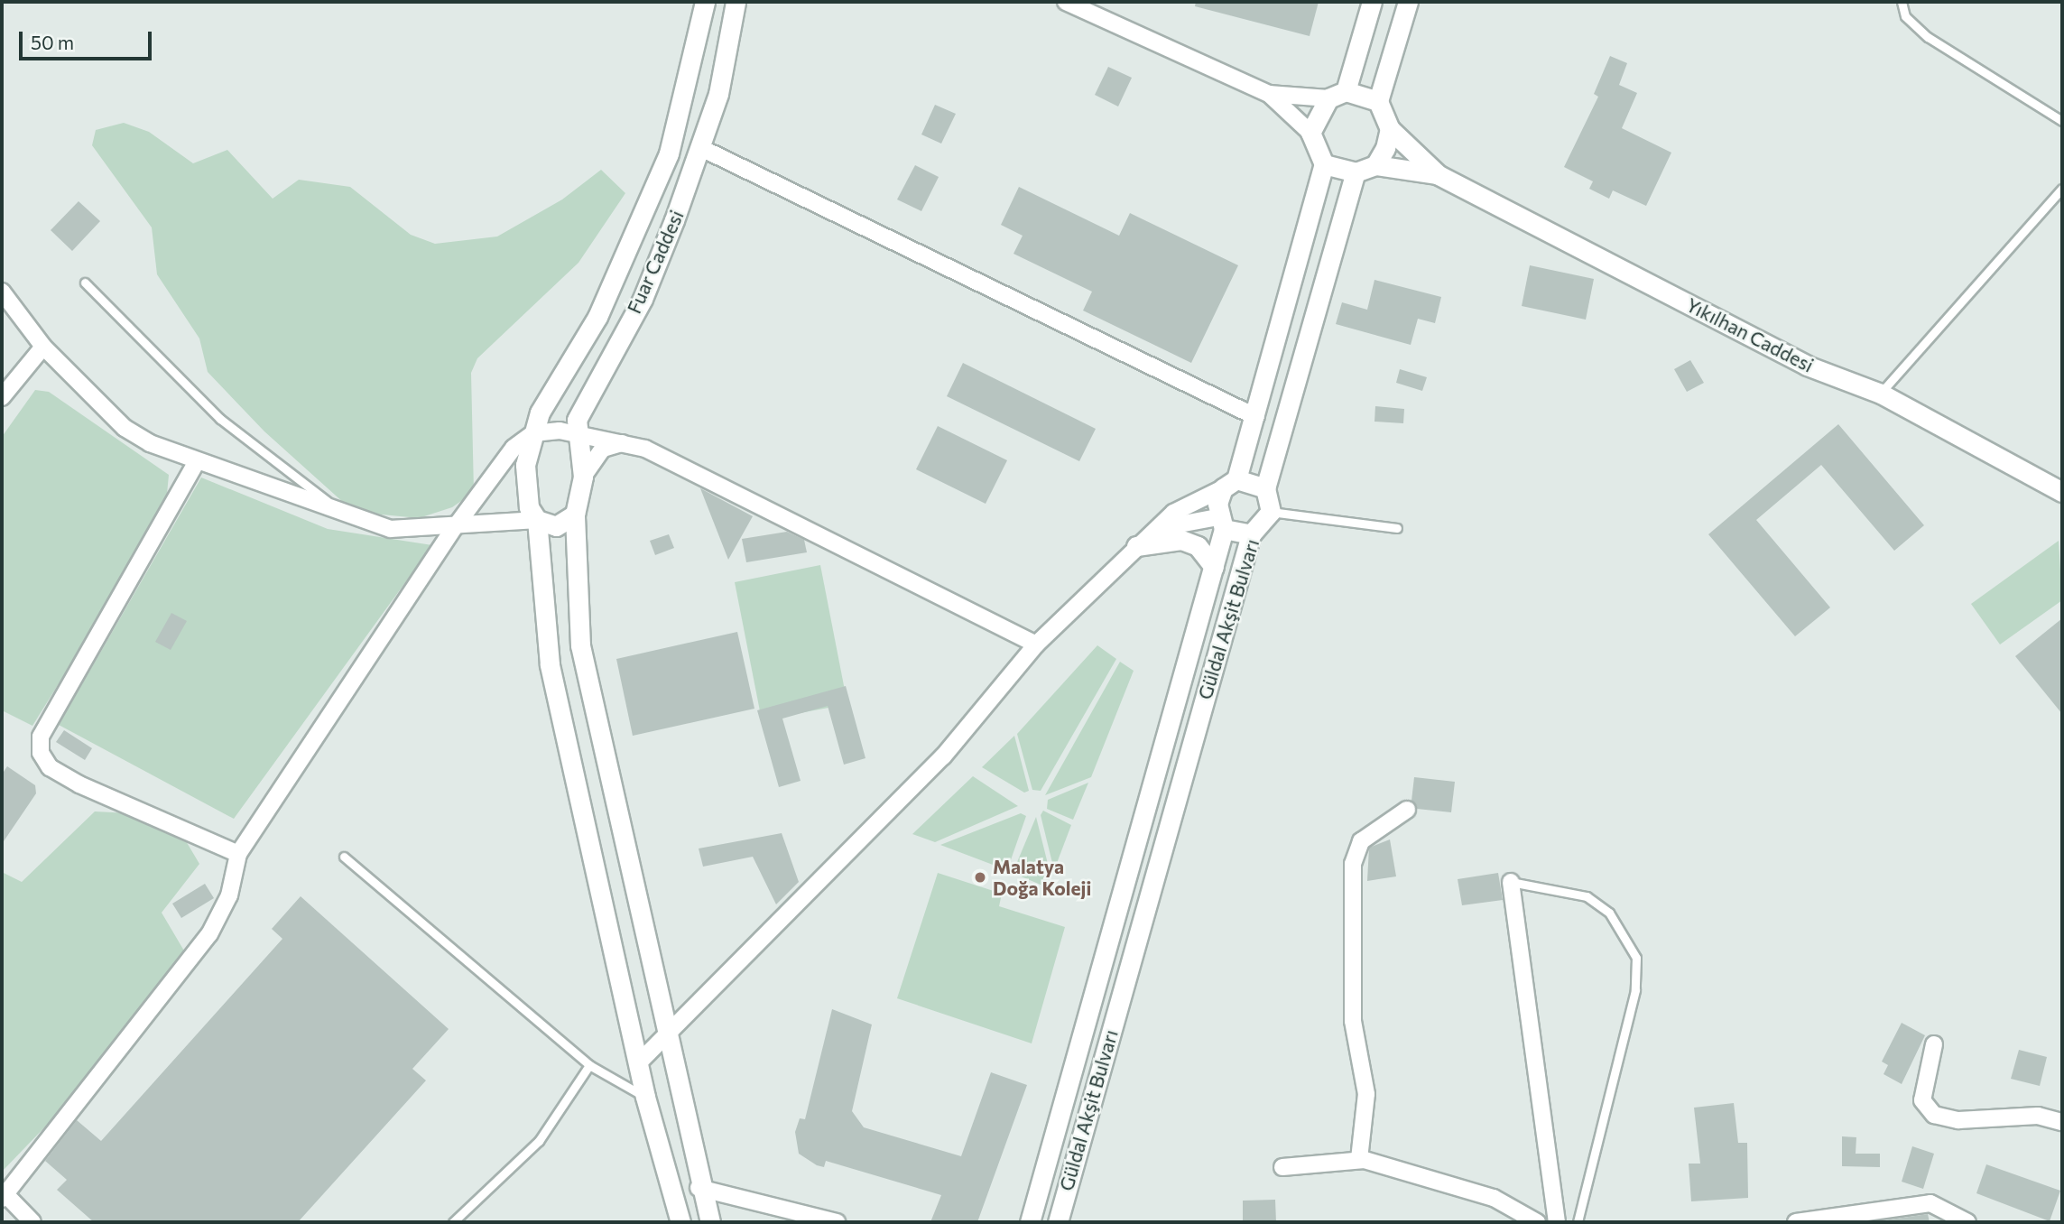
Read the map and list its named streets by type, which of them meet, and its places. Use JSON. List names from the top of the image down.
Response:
{
  "streets": {
    "street": ["Fuar Caddesi", "Yıkılhan Caddesi", "Güldal Akşit Bulvarı"]
  },
  "crossings": [
    ["Yıkılhan Caddesi", "Güldal Akşit Bulvarı"]
  ],
  "places": ["Malatya Doğa Koleji"],
  "scale_bar": "50 m"
}
